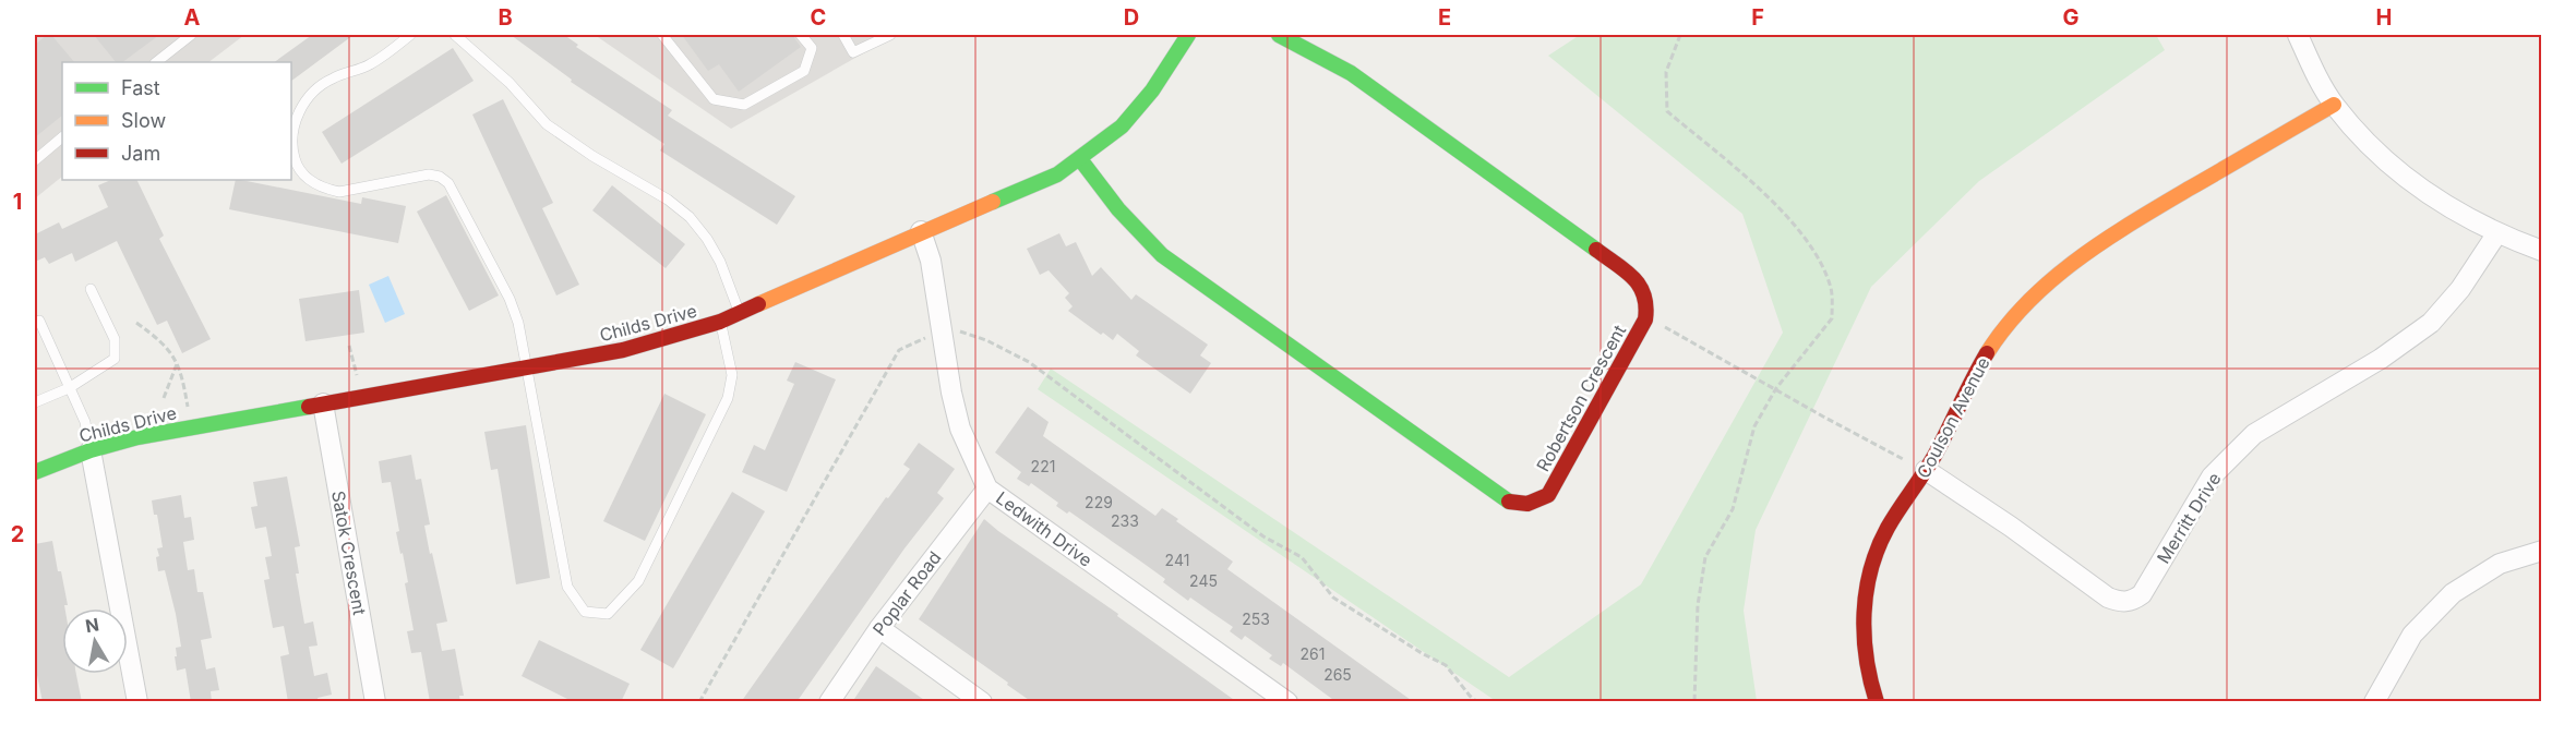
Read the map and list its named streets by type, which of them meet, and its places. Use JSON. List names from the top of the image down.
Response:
{
  "streets": {
    "street": [
      "Childs Drive",
      "Robertson Crescent",
      "Coulson Avenue",
      "Merritt Drive",
      "Ledwith Drive",
      "Satok Crescent",
      "Poplar Road"
    ]
  },
  "crossings": [
    ["Childs Drive", "Robertson Crescent"],
    ["Childs Drive", "Ledwith Drive"],
    ["Childs Drive", "Satok Crescent"],
    ["Coulson Avenue", "Merritt Drive"],
    ["Ledwith Drive", "Poplar Road"]
  ],
  "house_numbers": [
    "221",
    "229",
    "233",
    "241",
    "245",
    "253",
    "261",
    "265"
  ],
  "legend": ["Fast", "Slow", "Jam"],
  "north": "top",
  "grid": {
    "columns": [
      "A",
      "B",
      "C",
      "D",
      "E",
      "F",
      "G",
      "H"
    ],
    "rows": ["1", "2"]
  }
}
